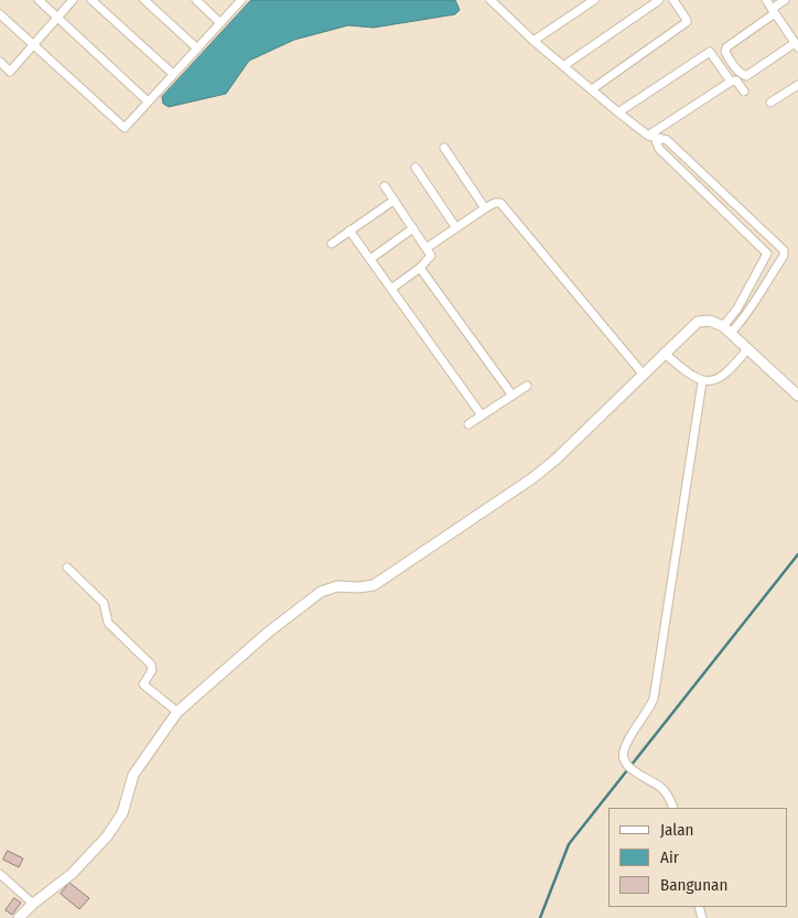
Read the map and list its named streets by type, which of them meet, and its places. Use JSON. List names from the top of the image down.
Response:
{
  "legend": ["Jalan", "Air", "Bangunan"]
}
